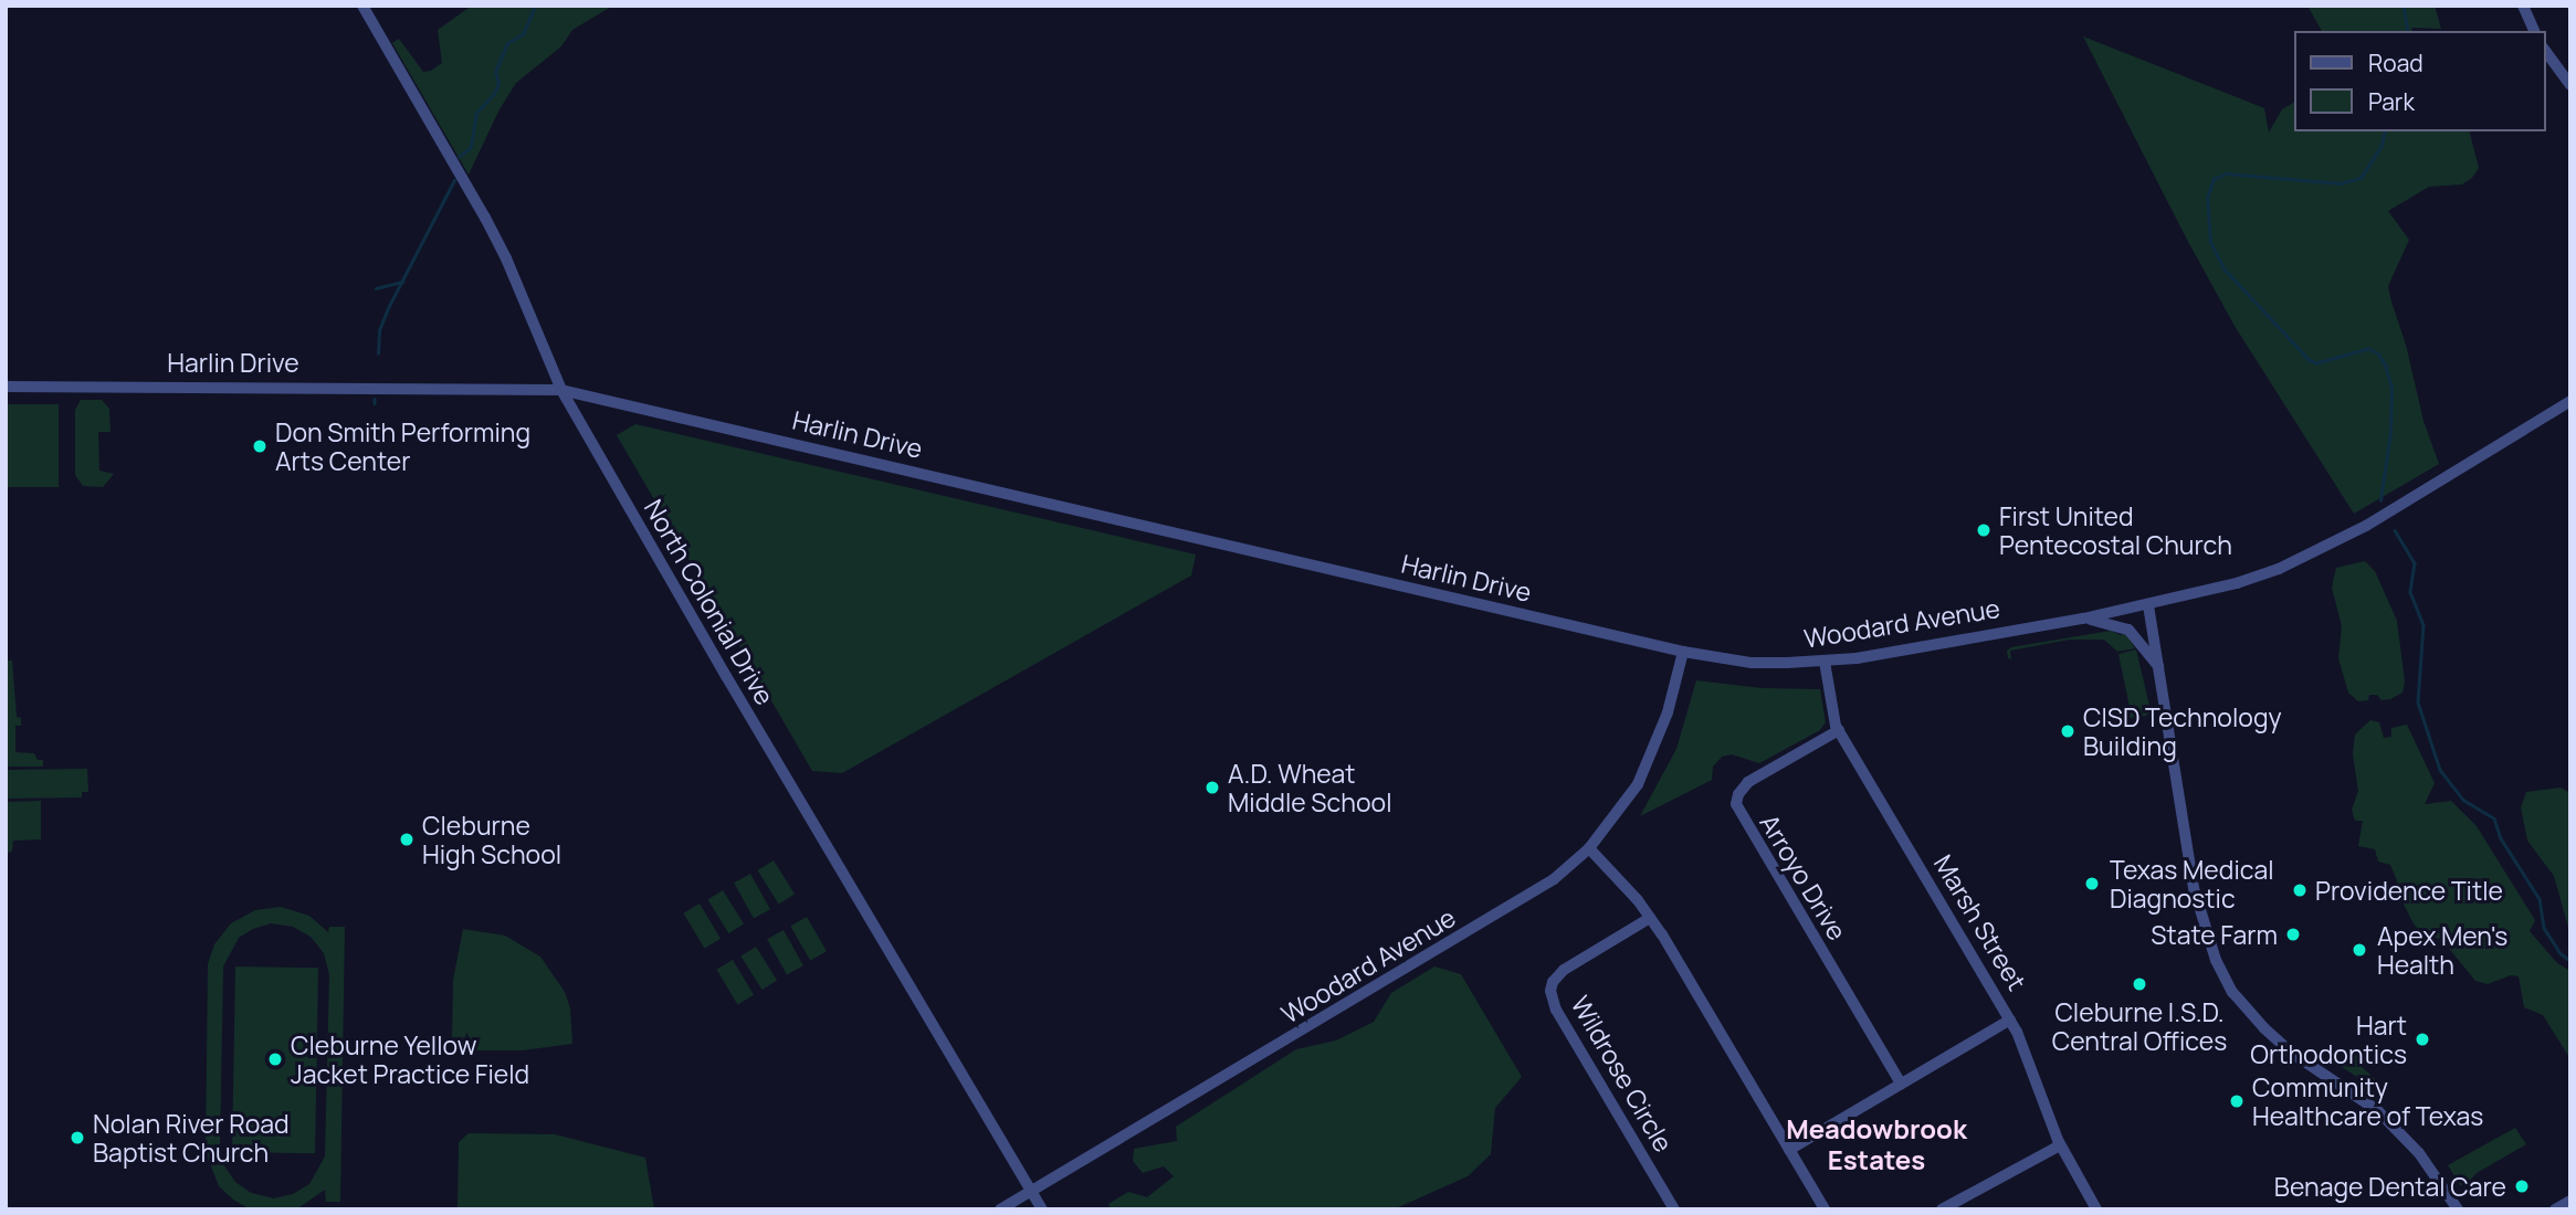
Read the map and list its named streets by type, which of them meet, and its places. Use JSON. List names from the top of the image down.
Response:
{
  "streets": {
    "street": [
      "Harlin Drive",
      "North Colonial Drive",
      "Woodard Avenue",
      "Arroyo Drive",
      "Marsh Street",
      "Wildrose Circle"
    ]
  },
  "crossings": [
    ["Harlin Drive", "North Colonial Drive"],
    ["Harlin Drive", "Woodard Avenue"],
    ["North Colonial Drive", "Woodard Avenue"],
    ["Woodard Avenue", "Marsh Street"],
    ["Arroyo Drive", "Marsh Street"]
  ],
  "districts": ["Meadowbrook Estates"],
  "places": [
    "Don Smith Performing Arts Center",
    "First United Pentecostal Church",
    "CISD Technology Building",
    "A.D. Wheat Middle School",
    "Cleburne High School",
    "Texas Medical Diagnostic",
    "Providence Title",
    "State Farm",
    "Apex Men's Health",
    "Cleburne I.S.D. Central Offices",
    "Hart Orthodontics",
    "Cleburne Yellow Jacket Practice Field",
    "Community Healthcare of Texas",
    "Nolan River Road Baptist Church",
    "Benage Dental Care"
  ],
  "legend": ["Road", "Park"]
}
